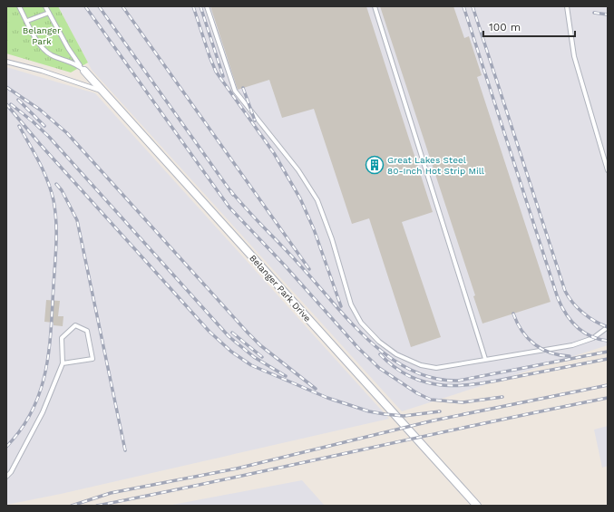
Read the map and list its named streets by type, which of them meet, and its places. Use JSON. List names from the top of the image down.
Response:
{
  "streets": {
    "street": ["Belanger Park Drive"]
  },
  "parks": ["Belanger Park"],
  "places": {
    "building": ["Great Lakes Steel 80-Inch Hot Strip Mill"]
  },
  "scale_bar": "100 m"
}
